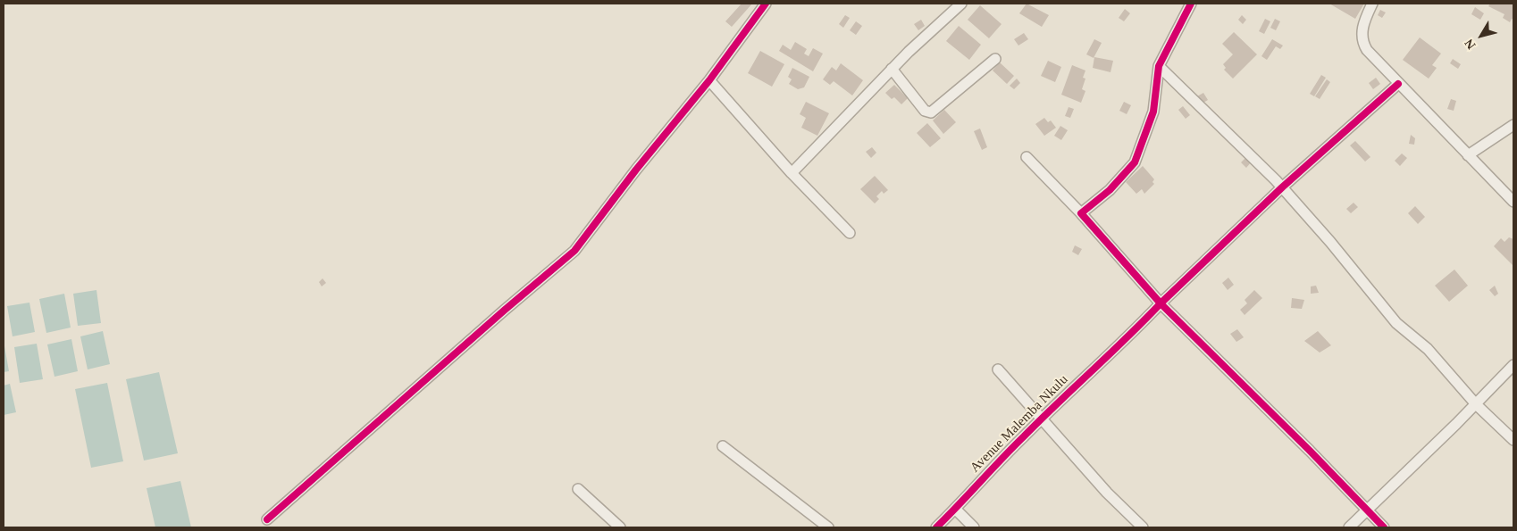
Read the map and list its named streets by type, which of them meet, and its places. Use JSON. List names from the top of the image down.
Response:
{
  "streets": {
    "street": ["Avenue Malemba Nkulu"]
  },
  "north": "bottom left"
}
